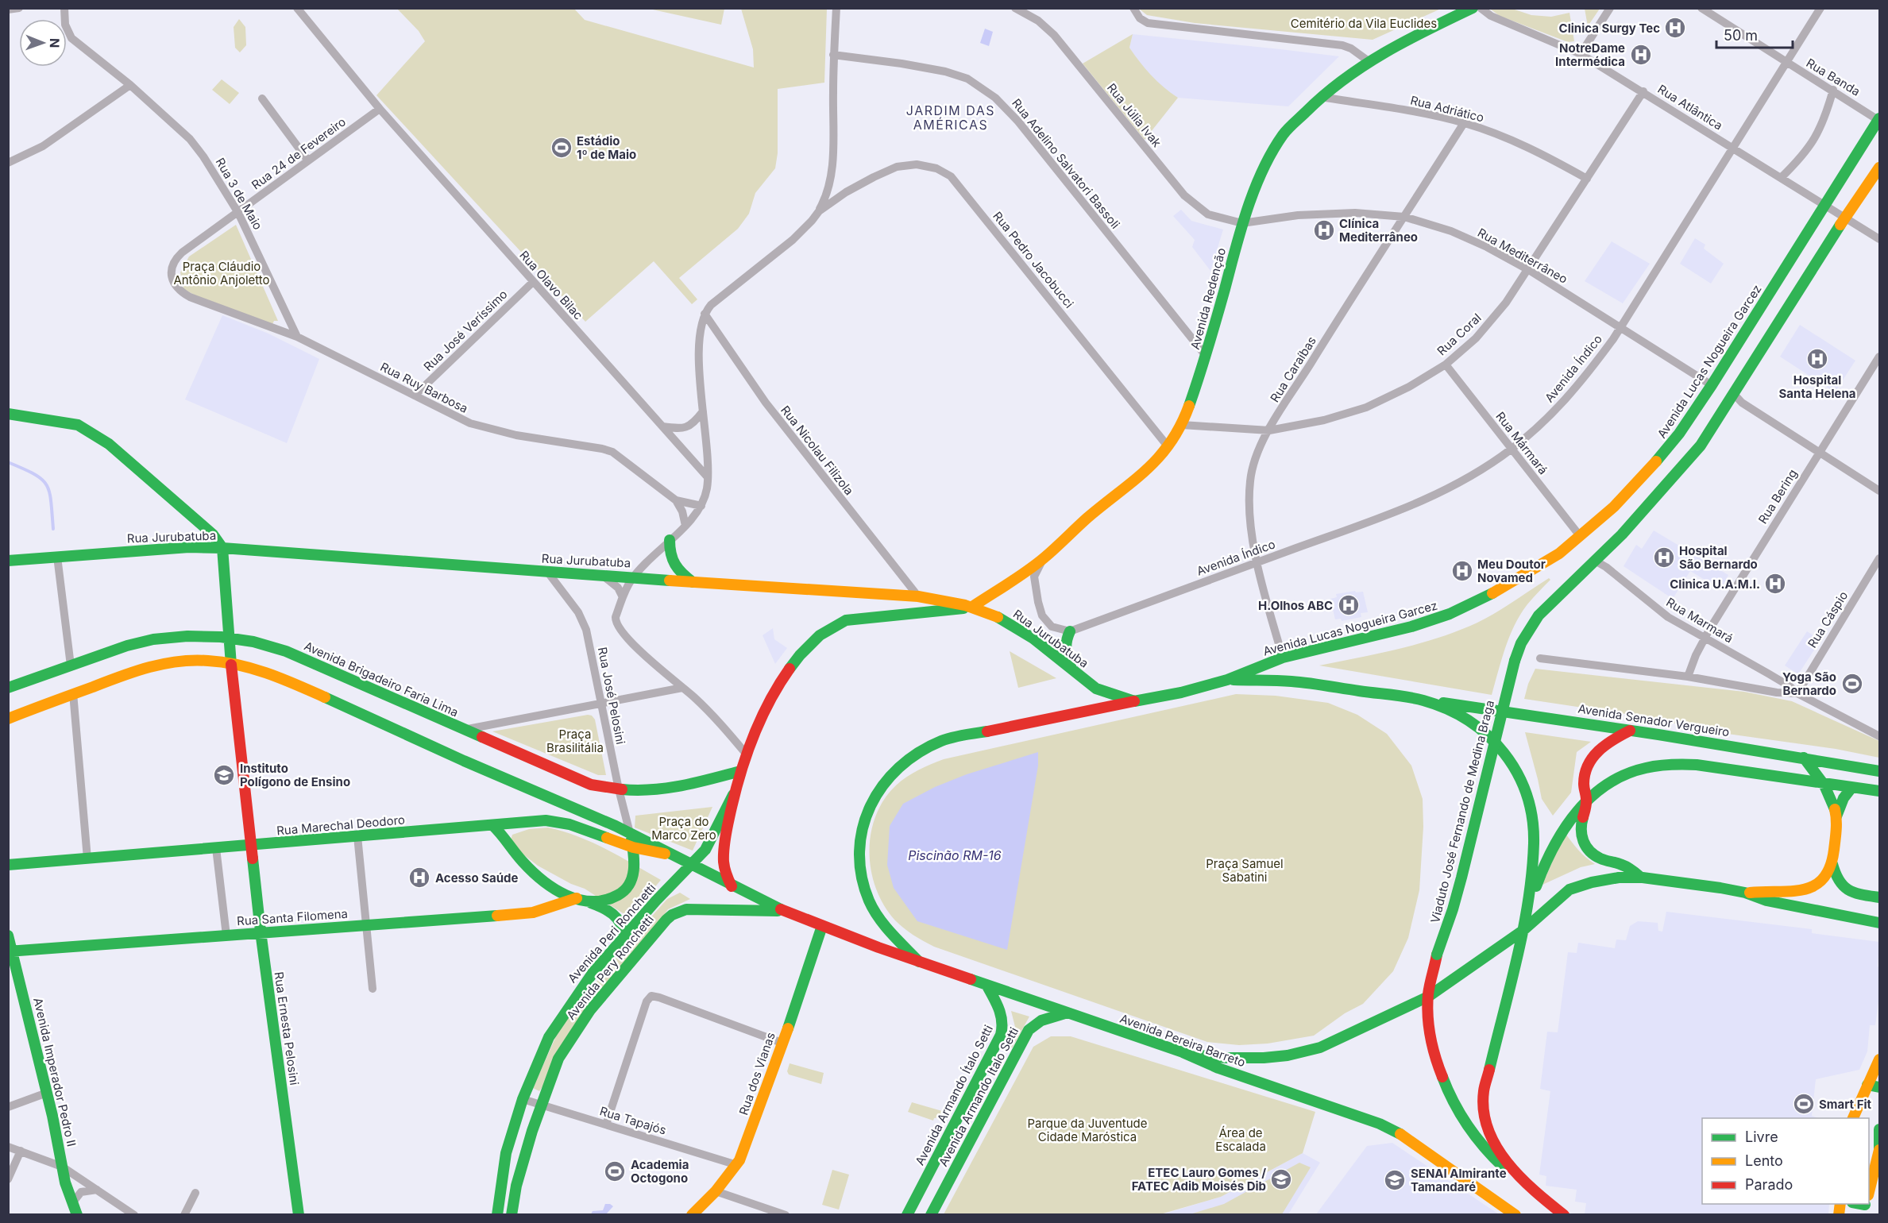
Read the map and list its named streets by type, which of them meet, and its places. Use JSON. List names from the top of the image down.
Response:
{
  "streets": {
    "main road": [
      "Avenida Redenção",
      "Avenida Lucas Nogueira Garcez",
      "Rua Jurubatuba",
      "Avenida Brigadeiro Faria Lima",
      "Avenida Senador Vergueiro",
      "Viaduto José Fernando de Medina Braga",
      "Rua Marechal Deodoro",
      "Rua Santa Filomena",
      "Avenida Peri Ronchetti",
      "Avenida Pery Ronchetti",
      "Rua Ernesta Pelosini",
      "Avenida Pereira Barreto",
      "Avenida Imperador Pedro II",
      "Rua dos Vianas",
      "Avenida Armando Ítalo Setti",
      "Avenida Armando Italo Setti"
    ],
    "street": [
      "Rua Banda",
      "Rua Atlântica",
      "Rua Adriático",
      "Rua Júlia Ivak",
      "Rua 24 de Fevereiro",
      "Rua Adelino Salvatori Bassoli",
      "Rua 3 de Maio",
      "Rua Mediterrâneo",
      "Rua Pedro Jacobucci",
      "Rua Olavo Bilac",
      "Rua José Veríssimo",
      "Rua Coral",
      "Avenida Índico",
      "Rua Caraíbas",
      "Rua Ruy Barbosa",
      "Rua Mármará",
      "Rua Nicolau Filizola",
      "Rua Bering",
      "Rua Cáspio",
      "Rua Marmará",
      "Rua José Pelosini",
      "Rua Tapajós"
    ]
  },
  "crossings": [
    ["Rua Banda", "Avenida Lucas Nogueira Garcez"],
    ["Rua Banda", "Avenida Índico"],
    ["Rua Atlântica", "Rua Coral"],
    ["Rua Atlântica", "Avenida Lucas Nogueira Garcez"],
    ["Rua Atlântica", "Avenida Índico"],
    ["Rua Adriático", "Avenida Redenção"],
    ["Rua Adriático", "Rua Coral"],
    ["Rua Adriático", "Rua Caraíbas"],
    ["Rua Júlia Ivak", "Rua Mediterrâneo"],
    ["Rua Júlia Ivak", "Avenida Redenção"],
    ["Rua 24 de Fevereiro", "Rua 3 de Maio"],
    ["Rua 24 de Fevereiro", "Rua Olavo Bilac"],
    ["Rua 24 de Fevereiro", "Rua Ruy Barbosa"],
    ["Rua Adelino Salvatori Bassoli", "Avenida Redenção"],
    ["Rua 3 de Maio", "Rua Ruy Barbosa"],
    ["Rua Mediterrâneo", "Avenida Redenção"],
    ["Rua Mediterrâneo", "Rua Coral"],
    ["Rua Mediterrâneo", "Avenida Lucas Nogueira Garcez"],
    ["Rua Mediterrâneo", "Avenida Índico"],
    ["Rua Mediterrâneo", "Rua Caraíbas"],
    ["Rua Pedro Jacobucci", "Avenida Redenção"],
    ["Rua Pedro Jacobucci", "Rua Nicolau Filizola"],
    ["Rua Olavo Bilac", "Rua José Veríssimo"],
    ["Avenida Redenção", "Rua Coral"],
    ["Avenida Redenção", "Rua Jurubatuba"],
    ["Rua José Veríssimo", "Rua Ruy Barbosa"],
    ["Rua Coral", "Rua Caraíbas"],
    ["Rua Coral", "Rua Mármará"],
    ["Avenida Lucas Nogueira Garcez", "Rua Caraíbas"],
    ["Avenida Lucas Nogueira Garcez", "Rua Mármará"],
    ["Avenida Lucas Nogueira Garcez", "Rua Jurubatuba"],
    ["Avenida Lucas Nogueira Garcez", "Avenida Pereira Barreto"],
    ["Avenida Índico", "Rua Caraíbas"],
    ["Avenida Índico", "Rua Mármará"],
    ["Rua Nicolau Filizola", "Rua Jurubatuba"],
    ["Rua Bering", "Rua Marmará"],
    ["Rua Jurubatuba", "Rua José Pelosini"],
    ["Rua Jurubatuba", "Rua Ernesta Pelosini"],
    ["Rua Cáspio", "Rua Marmará"],
    ["Rua Marmará", "Viaduto José Fernando de Medina Braga"],
    ["Avenida Brigadeiro Faria Lima", "Rua José Pelosini"],
    ["Avenida Brigadeiro Faria Lima", "Rua Ernesta Pelosini"],
    ["Rua José Pelosini", "Rua Marechal Deodoro"],
    ["Rua Marechal Deodoro", "Avenida Peri Ronchetti"],
    ["Rua Marechal Deodoro", "Avenida Pery Ronchetti"],
    ["Rua Marechal Deodoro", "Rua Ernesta Pelosini"],
    ["Rua Marechal Deodoro", "Avenida Pereira Barreto"],
    ["Rua Marechal Deodoro", "Rua dos Vianas"],
    ["Rua Santa Filomena", "Rua Ernesta Pelosini"],
    ["Rua Santa Filomena", "Avenida Imperador Pedro II"],
    ["Avenida Peri Ronchetti", "Rua Tapajós"],
    ["Avenida Pery Ronchetti", "Rua Tapajós"],
    ["Avenida Pereira Barreto", "Rua dos Vianas"],
    ["Avenida Pereira Barreto", "Avenida Armando Ítalo Setti"],
    ["Avenida Pereira Barreto", "Avenida Armando Italo Setti"],
    ["Rua dos Vianas", "Rua Tapajós"]
  ],
  "districts": ["JARDIM DAS AMÉRICAS"],
  "water": ["Piscinão RM-16"],
  "parks": [
    "Cemitério da Vila Euclides",
    "Praça Cláudio Antônio Anjoletto",
    "Praça Brasilitália",
    "Praça do Marco Zero",
    "Praça Samuel Sabatini",
    "Parque da Juventude Cidade Maróstica",
    "Área de Escalada"
  ],
  "places": {
    "hospital": [
      "Clinica Surgy Tec",
      "NotreDame Intermédica",
      "Clínica Mediterrâneo",
      "Hospital Santa Helena",
      "Hospital São Bernardo",
      "Meu Doutor Novamed",
      "Clinica U.A.M.I.",
      "H.Olhos ABC",
      "Acesso Saúde"
    ],
    "sports": [
      "Estádio 1º de Maio",
      "Yoga São Bernardo",
      "Smart Fit",
      "Academia Octogono"
    ],
    "school or university": ["Instituto Polígono de Ensino", "ETEC Lauro Gomes / FATEC Adib Moisés Dib", "SENAI Almirante Tamandaré"]
  },
  "legend": ["Livre", "Lento", "Parado"],
  "scale_bar": "50 m",
  "north": "right"
}
